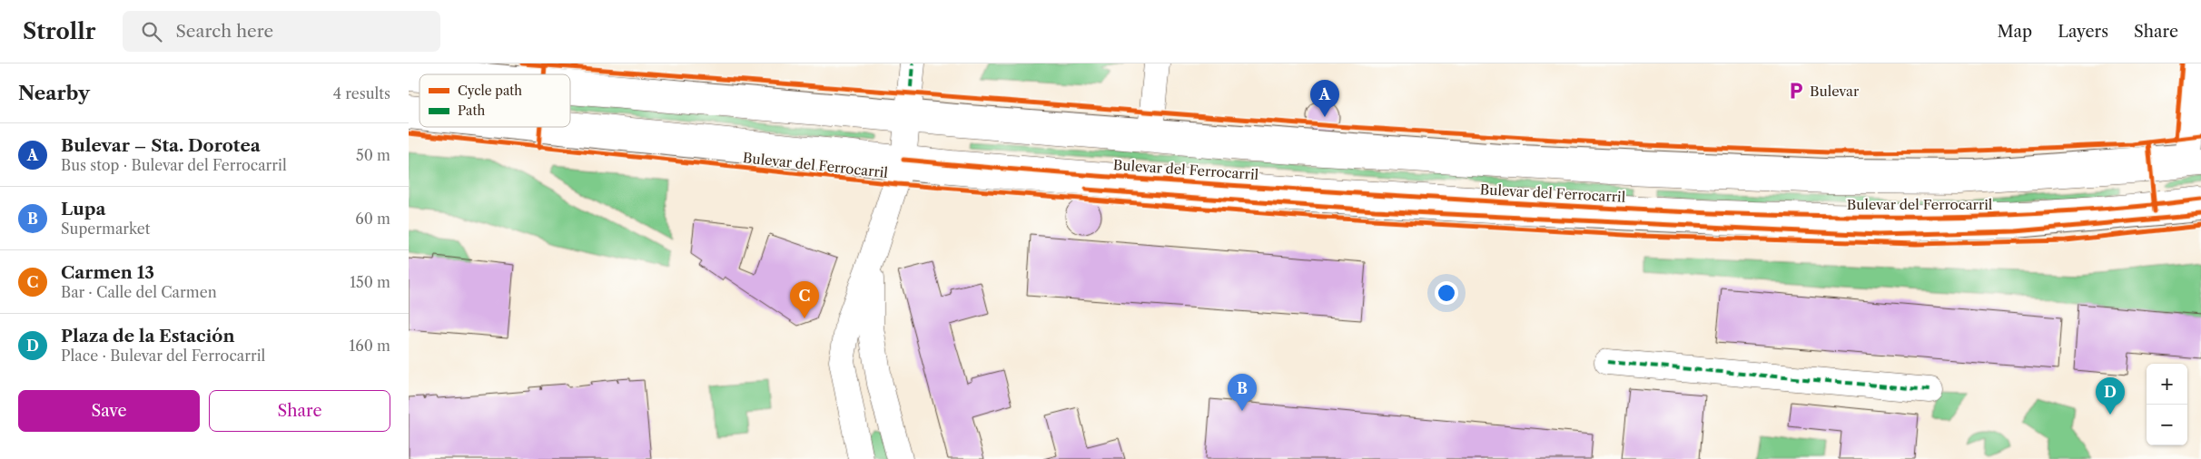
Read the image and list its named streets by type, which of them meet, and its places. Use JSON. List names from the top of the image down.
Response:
{
  "streets": {
    "main road": ["Bulevar del Ferrocarril"]
  },
  "places": {
    "parking": ["Bulevar"]
  },
  "legend": ["Cycle path", "Path"],
  "page": {
    "header": "Strollr",
    "search": "Search here",
    "nav": ["Map", "Layers", "Share"],
    "heading": ["Nearby", "4 results"],
    "pins": [
      "A",
      "C",
      "B",
      "D"
    ],
    "list": [
      {
        "mark": "A",
        "name": "Bulevar – Sta. Dorotea",
        "note": "Bus stop · Bulevar del Ferrocarril",
        "value": "50 m"
      },
      {
        "mark": "B",
        "name": "Lupa",
        "note": "Supermarket",
        "value": "60 m"
      },
      {
        "mark": "C",
        "name": "Carmen 13",
        "note": "Bar · Calle del Carmen",
        "value": "150 m"
      },
      {
        "mark": "D",
        "name": "Plaza de la Estación",
        "note": "Place · Bulevar del Ferrocarril",
        "value": "160 m"
      }
    ],
    "map_buttons": ["+", "−"],
    "buttons": ["Save", "Share"]
  }
}
